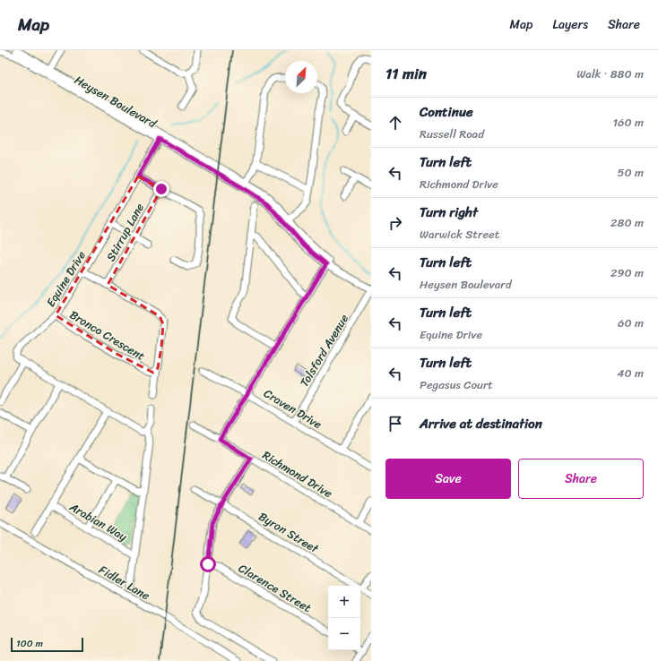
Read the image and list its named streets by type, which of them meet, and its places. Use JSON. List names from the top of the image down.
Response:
{
  "streets": {
    "street": [
      "Heysen Boulevard",
      "Stirrup Lane",
      "Equine Drive",
      "Bronco Crescent",
      "Tolsford Avenue",
      "Craven Drive",
      "Richmond Drive",
      "Arabian Way",
      "Byron Street",
      "Fidler Lane",
      "Clarence Street"
    ]
  },
  "crossings": [
    ["Heysen Boulevard", "Equine Drive"],
    ["Heysen Boulevard", "Tolsford Avenue"],
    ["Stirrup Lane", "Bronco Crescent"],
    ["Equine Drive", "Bronco Crescent"],
    ["Tolsford Avenue", "Craven Drive"]
  ],
  "scale_bar": "100 m",
  "north": "top right",
  "page": {
    "header": "Map",
    "nav": ["Map", "Layers", "Share"],
    "heading": ["11 min", "Walk · 880 m"],
    "list": [
      ["Continue", "Russell Road", "160 m"],
      ["Turn left", "Richmond Drive", "50 m"],
      ["Turn right", "Warwick Street", "280 m"],
      ["Turn left", "Heysen Boulevard", "290 m"],
      ["Turn left", "Equine Drive", "60 m"],
      ["Turn left", "Pegasus Court", "40 m"],
      "Arrive at destination"
    ],
    "buttons": ["Save", "Share"],
    "map_buttons": ["+", "−"],
    "scale": "100 m"
  }
}
